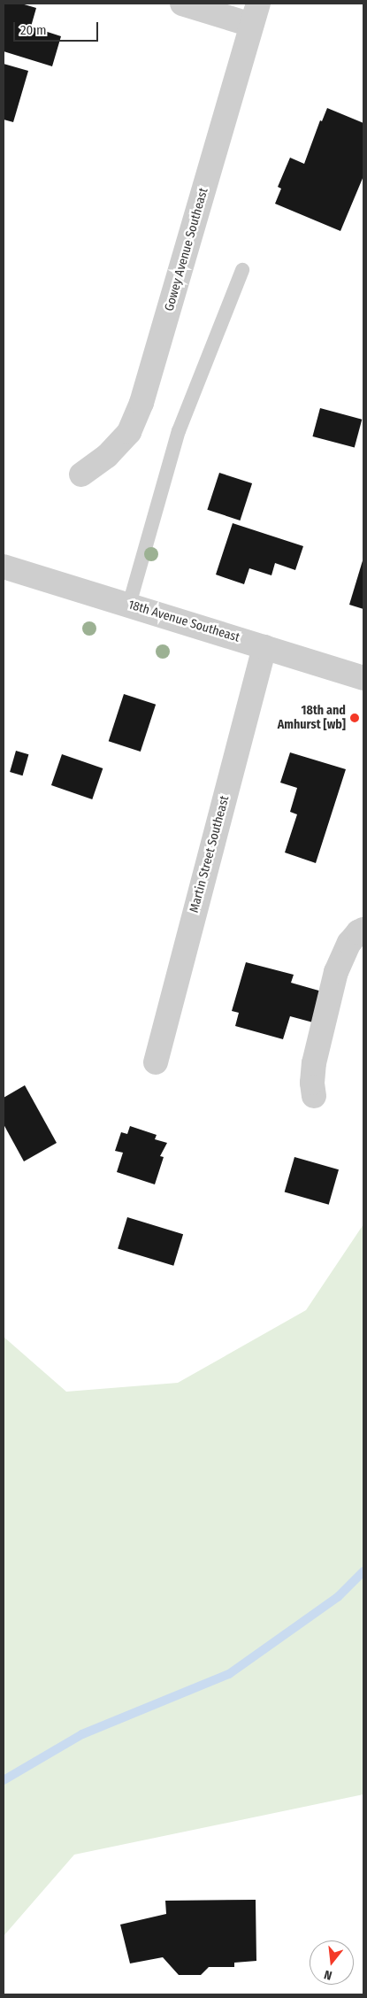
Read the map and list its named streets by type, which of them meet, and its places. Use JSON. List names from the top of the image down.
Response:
{
  "streets": {
    "street": ["Gowey Avenue Southeast", "18th Avenue Southeast", "Martin Street Southeast"]
  },
  "crossings": [
    ["18th Avenue Southeast", "Martin Street Southeast"]
  ],
  "places": ["18th and Amhurst [wb]"],
  "scale_bar": "20 m",
  "north": "bottom"
}
